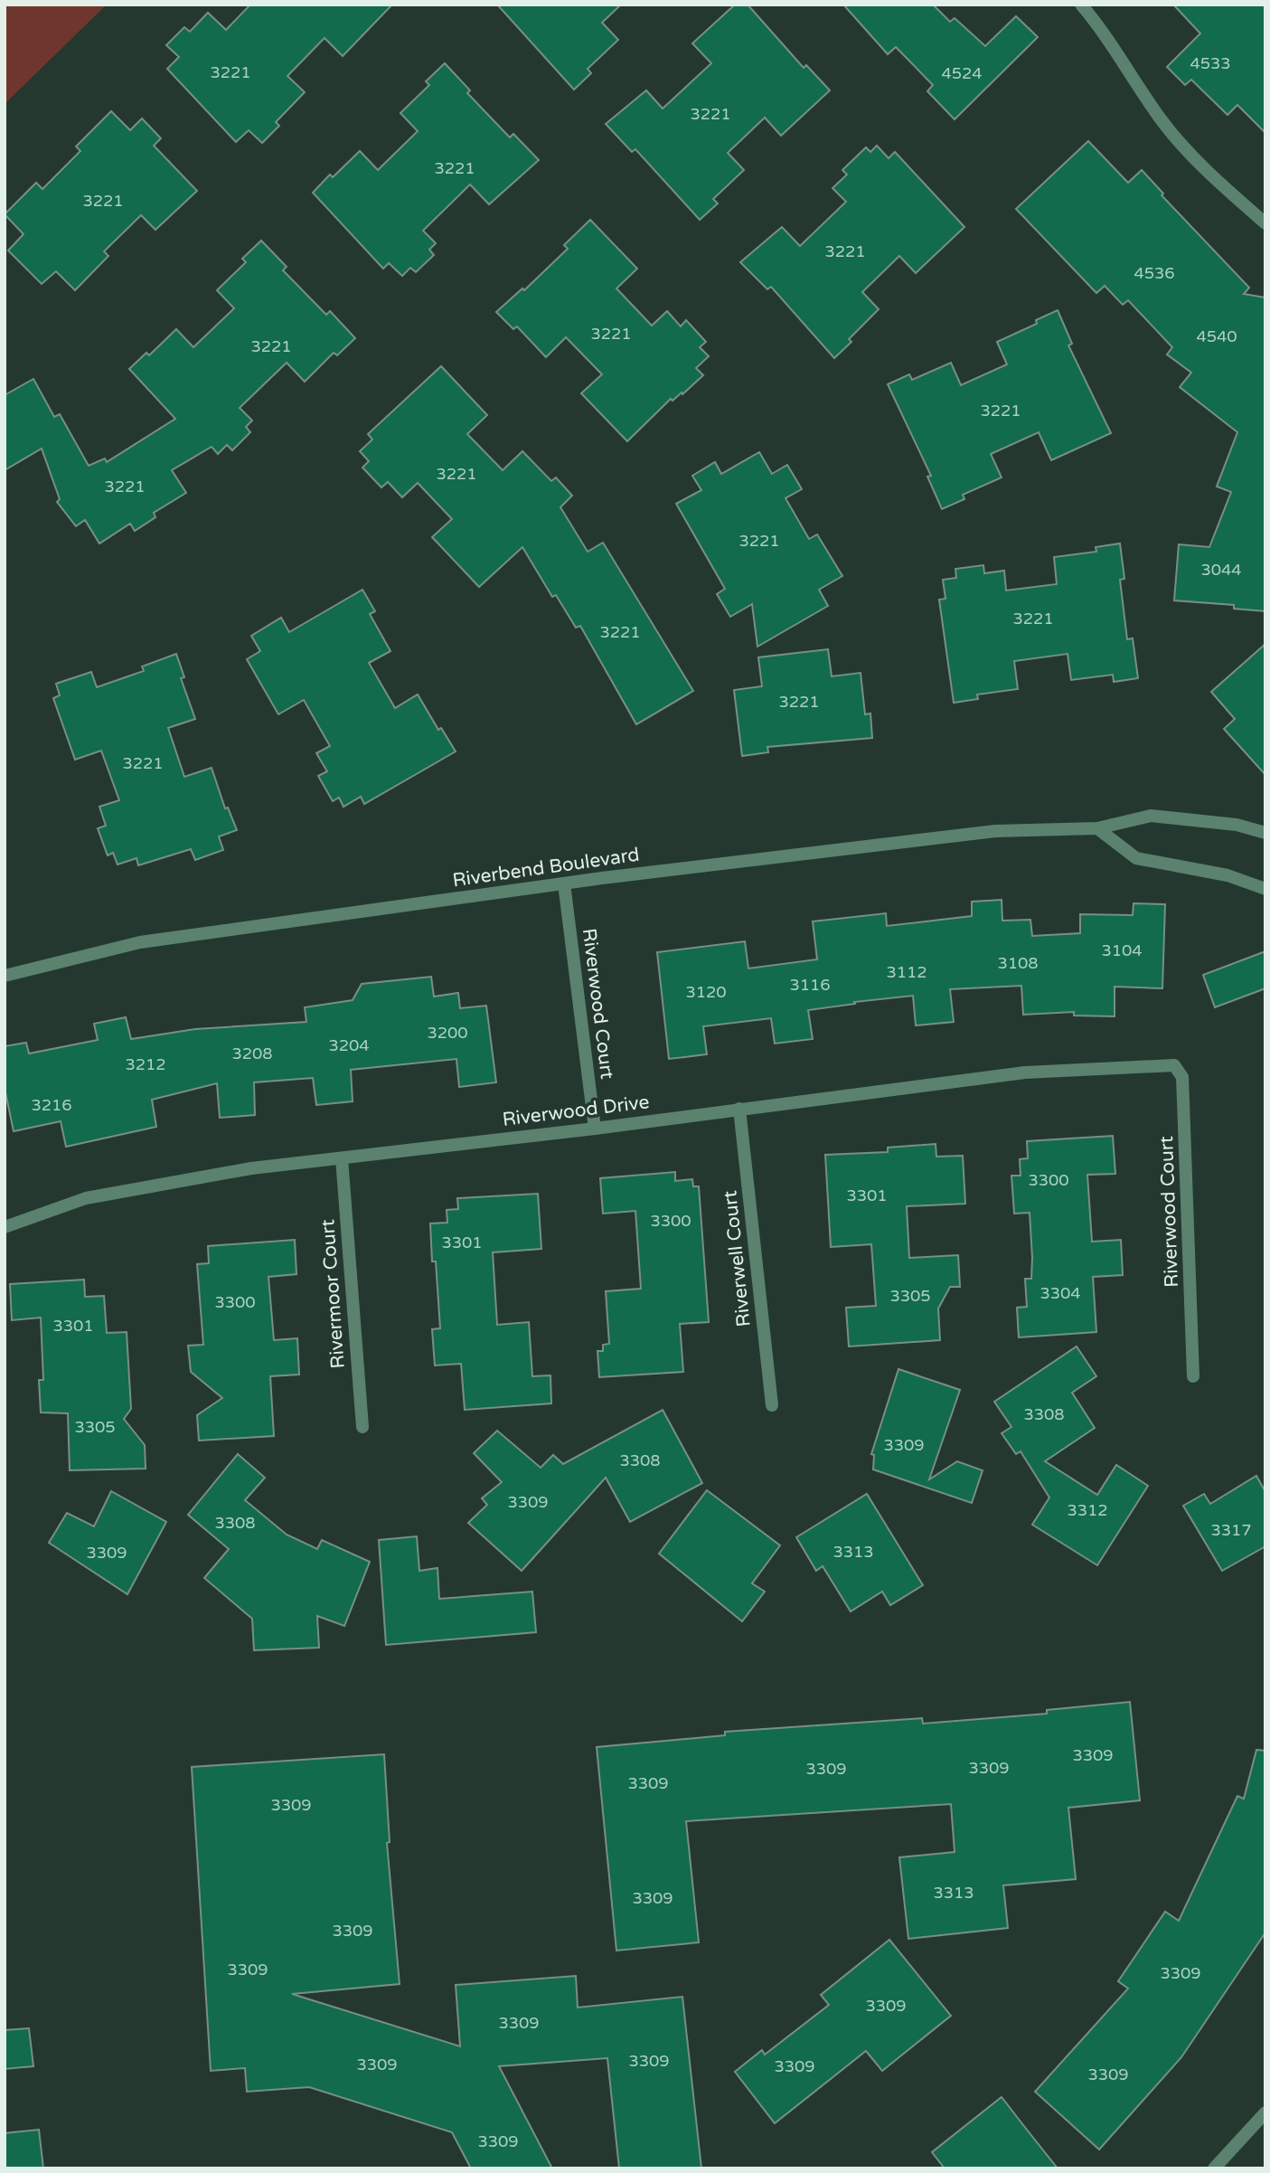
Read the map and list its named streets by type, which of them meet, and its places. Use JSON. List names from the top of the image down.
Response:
{
  "streets": {
    "street": [
      "Riverbend Boulevard",
      "Riverwood Court",
      "Riverwood Drive",
      "Riverwell Court",
      "Rivermoor Court"
    ]
  },
  "crossings": [
    ["Riverbend Boulevard", "Riverwood Court"],
    ["Riverwood Court", "Riverwood Drive"],
    ["Riverwood Drive", "Riverwell Court"],
    ["Riverwood Drive", "Rivermoor Court"]
  ],
  "house_numbers": [
    "4533",
    "3221",
    "4524",
    "3221",
    "3221",
    "3221",
    "3221",
    "4536",
    "3221",
    "4540",
    "3221",
    "3221",
    "3221",
    "3221",
    "3221",
    "3044",
    "3221",
    "3221",
    "3221",
    "3221",
    "3104",
    "3108",
    "3112",
    "3116",
    "3120",
    "3200",
    "3204",
    "3208",
    "3212",
    "3216",
    "3300",
    "3301",
    "3300",
    "3301",
    "3304",
    "3305",
    "3300",
    "3301",
    "3308",
    "3305",
    "3309",
    "3308",
    "3309",
    "3312",
    "3308",
    "3317",
    "3313",
    "3309",
    "3309",
    "3309",
    "3309",
    "3309",
    "3309",
    "3313",
    "3309",
    "3309",
    "3309",
    "3309",
    "3309",
    "3309",
    "3309",
    "3309",
    "3309",
    "3309",
    "3309"
  ]
}
